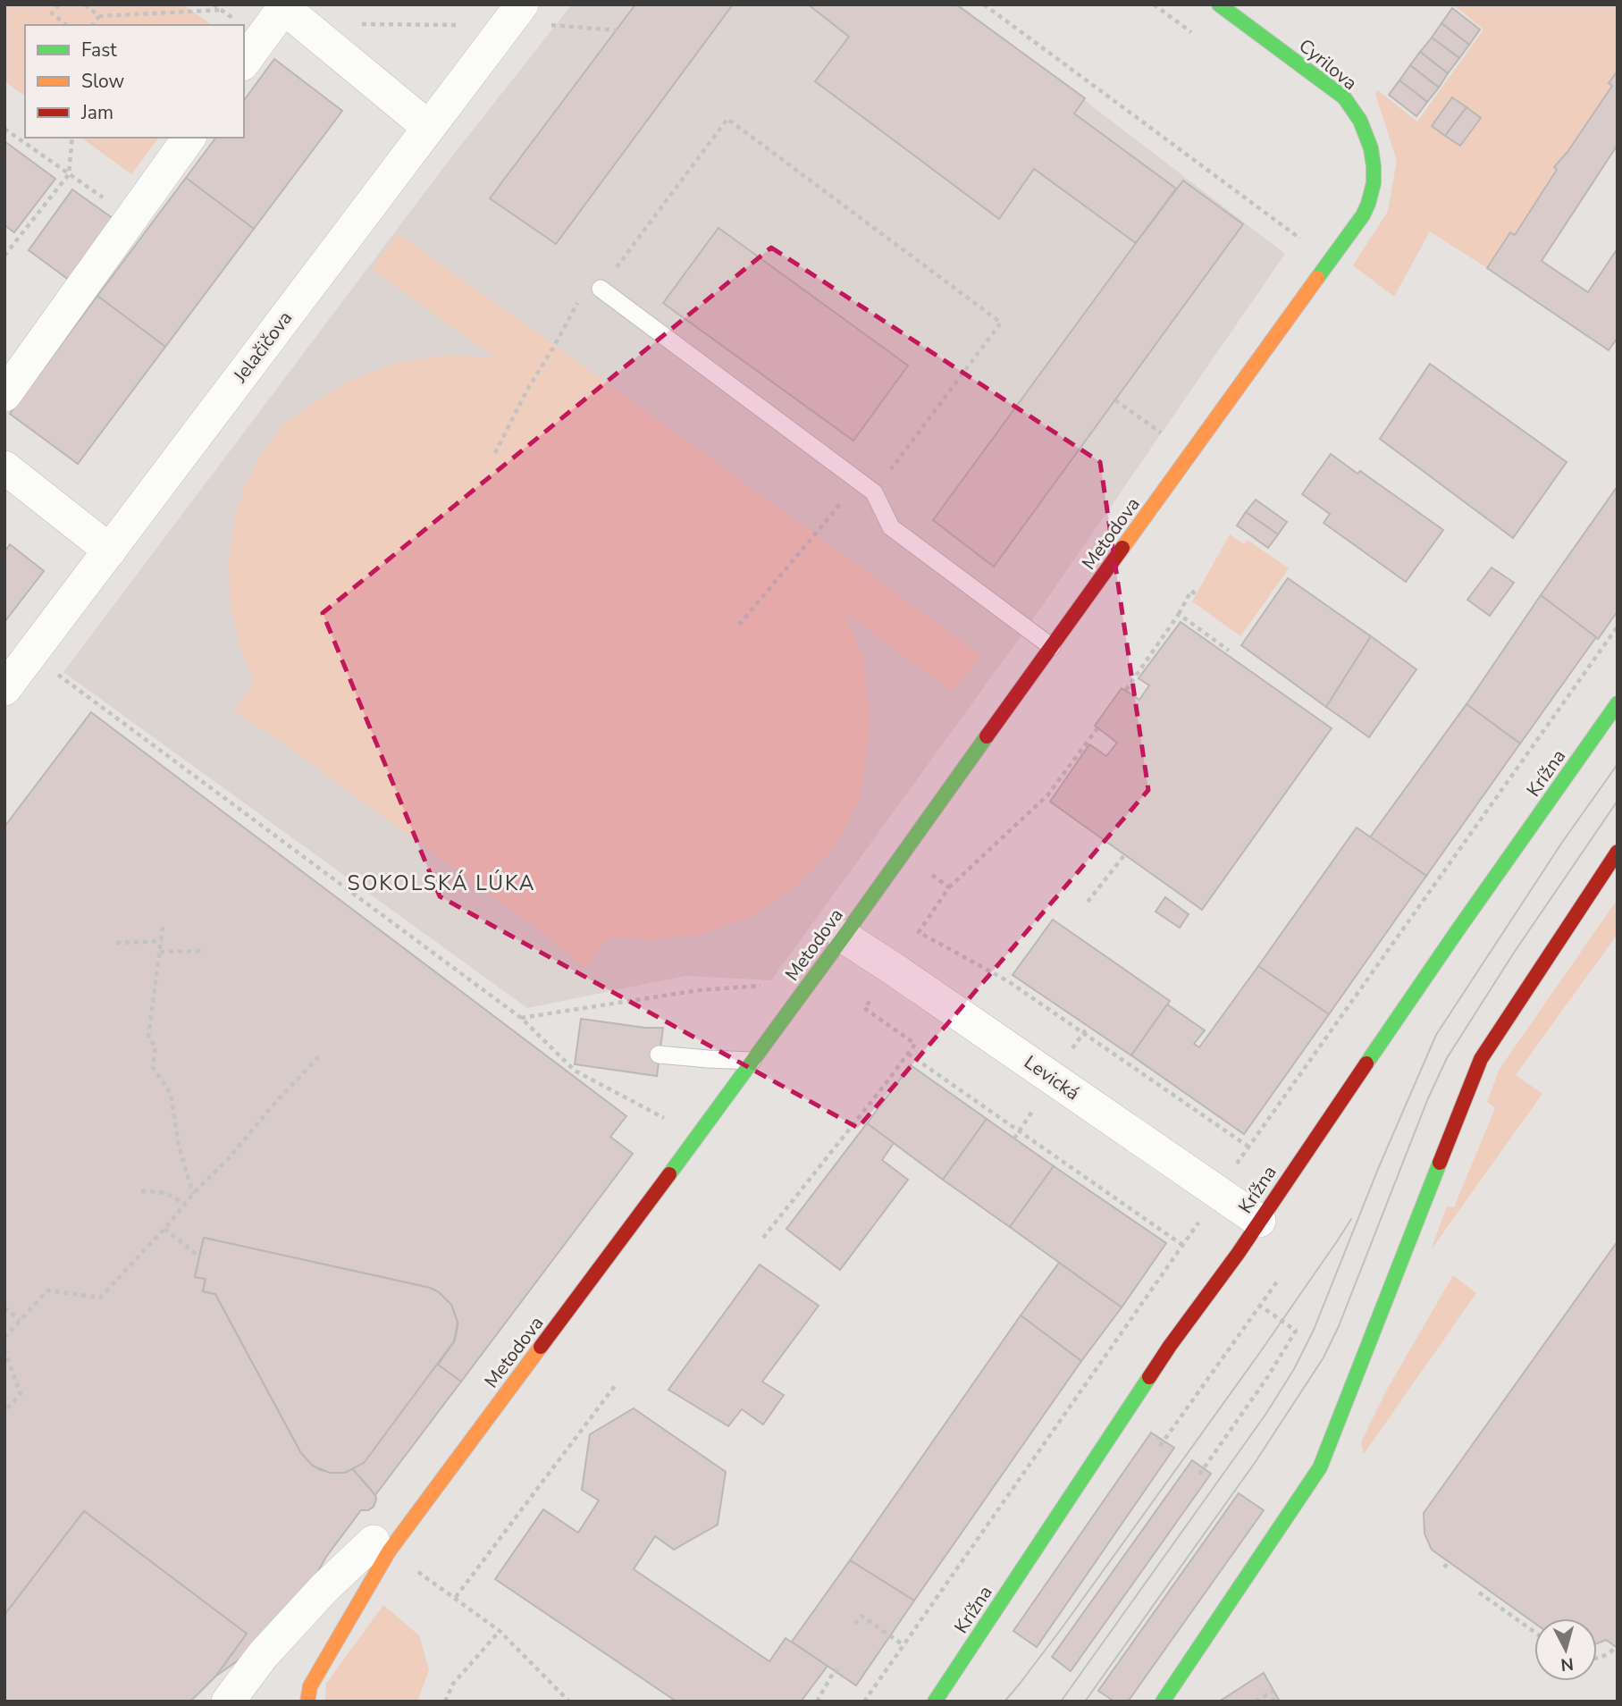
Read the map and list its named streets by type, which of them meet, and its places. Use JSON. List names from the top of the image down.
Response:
{
  "streets": {
    "street": [
      "Cyrilova",
      "Jelačičova",
      "Metodova",
      "Krížna",
      "Levická"
    ]
  },
  "crossings": [
    ["Cyrilova", "Metodova"],
    ["Metodova", "Levická"],
    ["Krížna", "Levická"]
  ],
  "districts": ["SOKOLSKÁ LÚKA"],
  "legend": ["Fast", "Slow", "Jam"],
  "north": "bottom"
}
